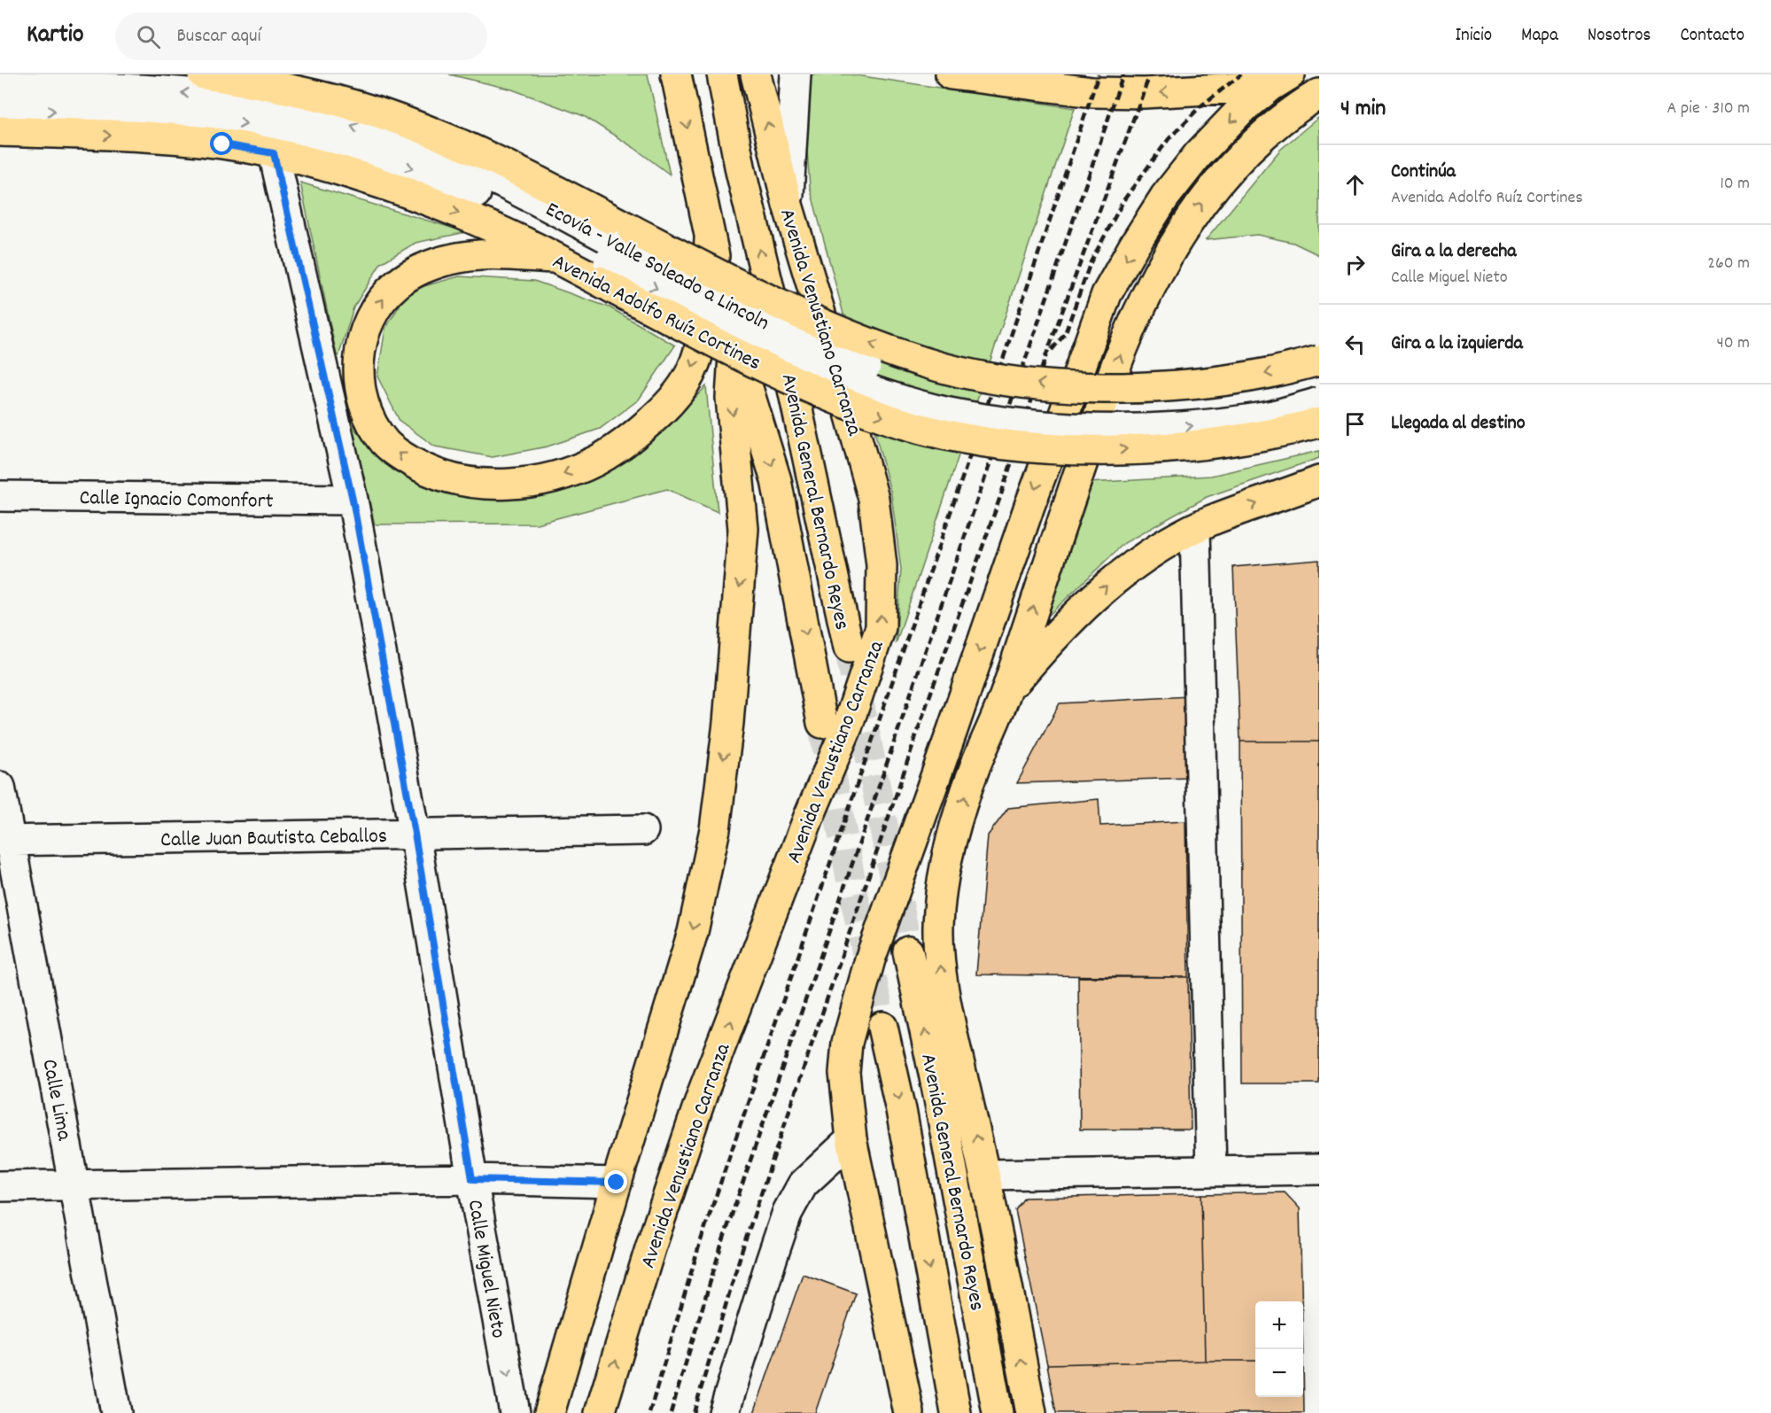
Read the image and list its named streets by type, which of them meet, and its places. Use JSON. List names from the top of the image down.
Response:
{
  "streets": {
    "main road": ["Avenida Adolfo Ruíz Cortines", "Avenida Venustiano Carranza", "Avenida General Bernardo Reyes"],
    "street": [
      "Ecovía - Valle Soleado a Lincoln",
      "Calle Ignacio Comonfort",
      "Calle Juan Bautista Ceballos",
      "Calle Lima",
      "Calle Miguel Nieto"
    ]
  },
  "crossings": [
    ["Ecovía - Valle Soleado a Lincoln", "Avenida Adolfo Ruíz Cortines"],
    ["Avenida Adolfo Ruíz Cortines", "Calle Miguel Nieto"],
    ["Calle Ignacio Comonfort", "Calle Miguel Nieto"],
    ["Calle Juan Bautista Ceballos", "Calle Lima"],
    ["Calle Juan Bautista Ceballos", "Calle Miguel Nieto"]
  ],
  "page": {
    "header": "Kartio",
    "search": "Buscar aquí",
    "nav": [
      "Inicio",
      "Mapa",
      "Nosotros",
      "Contacto"
    ],
    "heading": ["4 min", "A pie · 310 m"],
    "list": [
      ["Continúa", "Avenida Adolfo Ruíz Cortines", "10 m"],
      ["Gira a la derecha", "Calle Miguel Nieto", "260 m"],
      ["Gira a la izquierda", "40 m"],
      "Llegada al destino"
    ],
    "map_buttons": ["+", "−"]
  }
}
